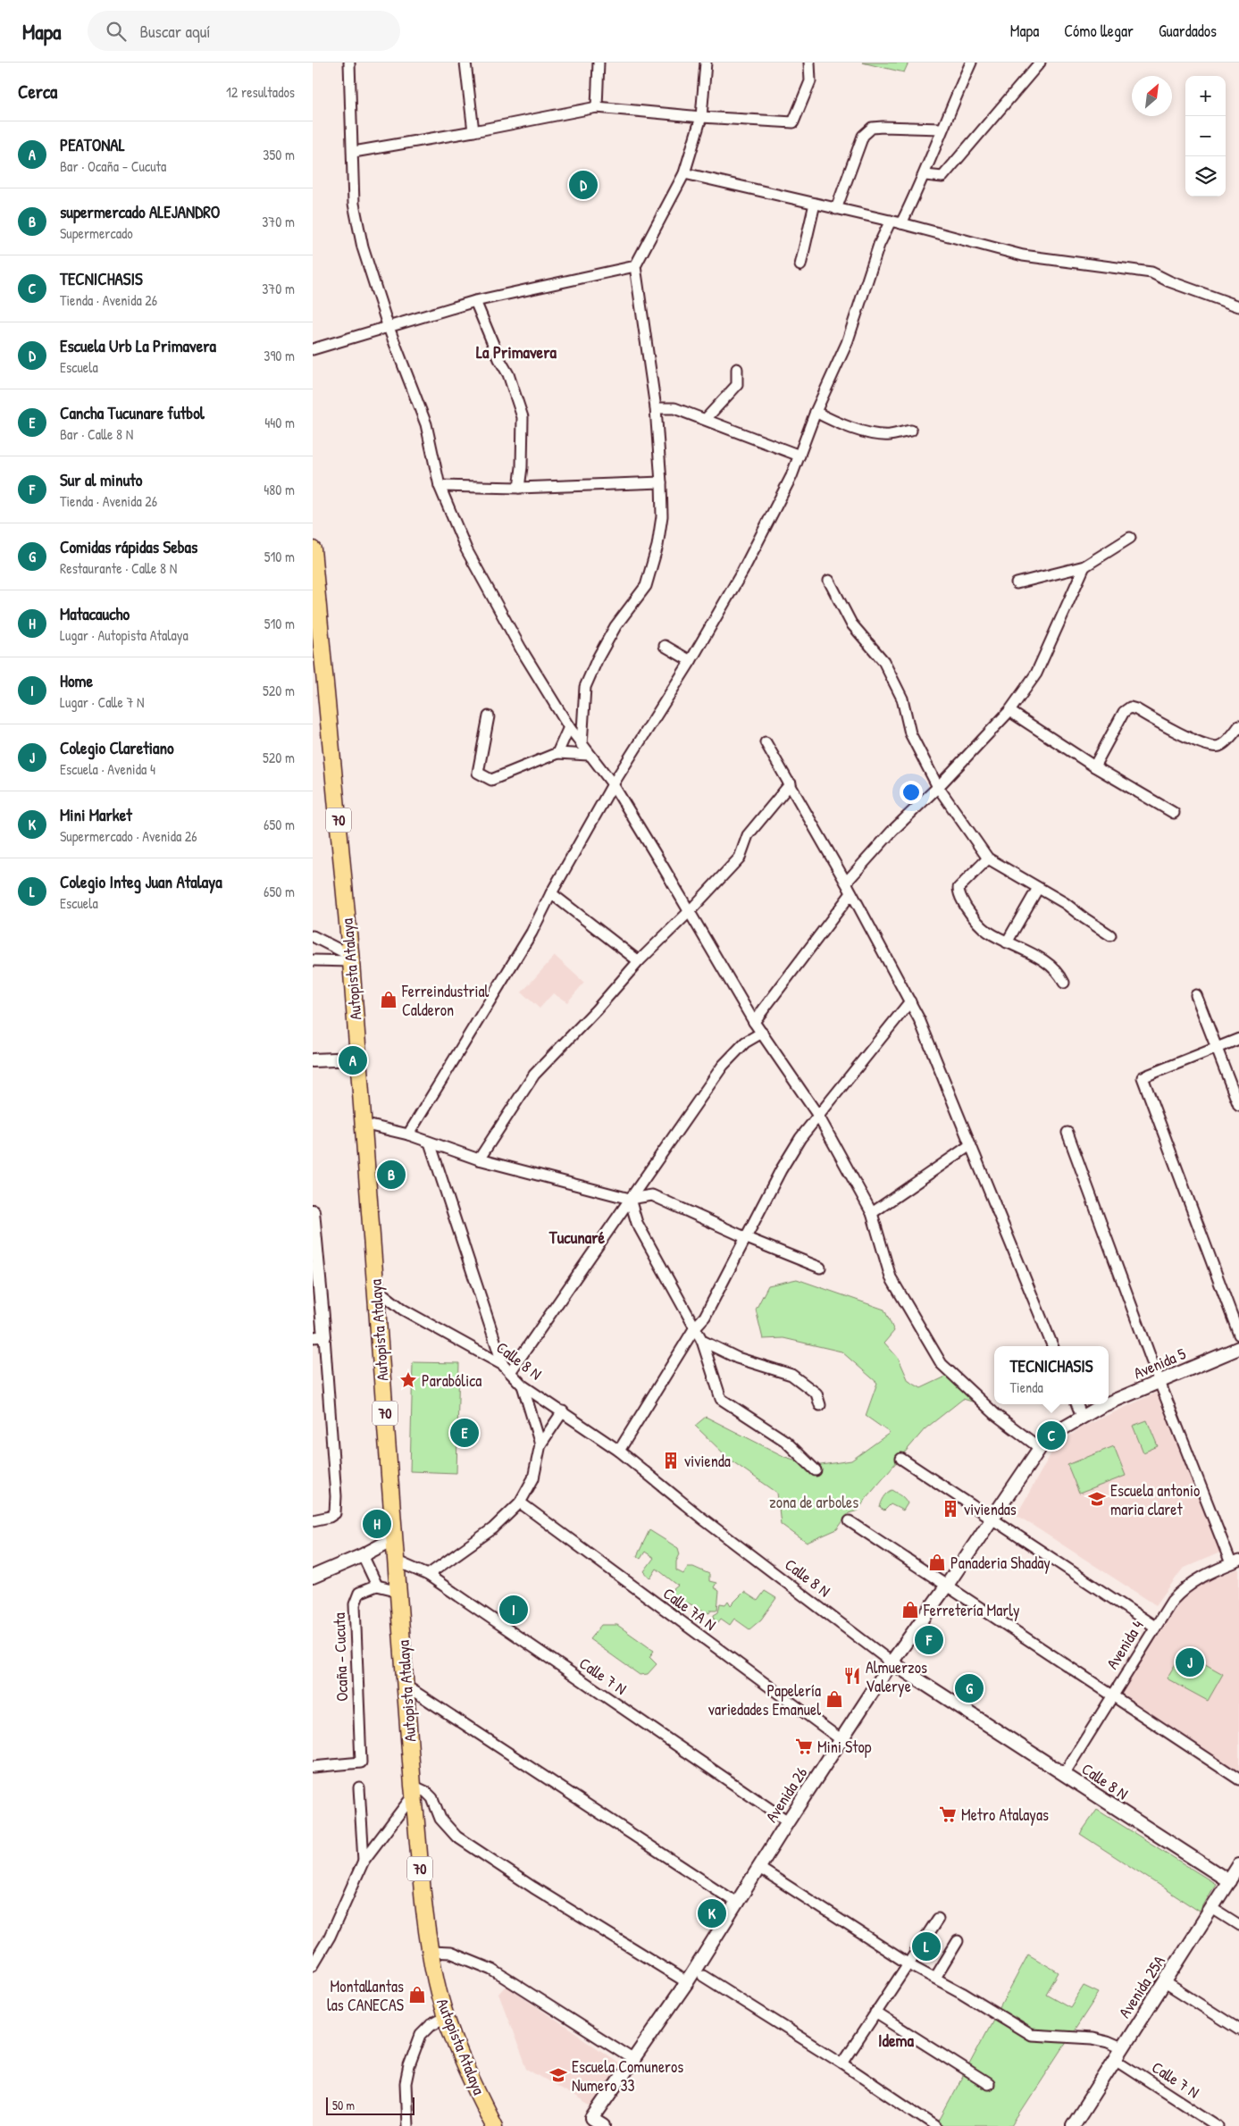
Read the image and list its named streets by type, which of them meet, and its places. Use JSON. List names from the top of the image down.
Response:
{
  "streets": {
    "main road": ["70", "Autopista Atalaya"],
    "street": [
      "Calle 8 N",
      "Avenida 5",
      "Calle 7A N",
      "Avenida 4",
      "Ocaña - Cucuta",
      "Calle 7 N",
      "Avenida 26",
      "Avenida 25A"
    ]
  },
  "crossings": [
    ["Autopista Atalaya", "Calle 8 N"],
    ["Autopista Atalaya", "Calle 7 N"],
    ["Calle 8 N", "Avenida 4"],
    ["Calle 8 N", "Avenida 26"],
    ["Calle 8 N", "Avenida 25A"],
    ["Avenida 5", "Avenida 26"],
    ["Calle 7A N", "Avenida 26"],
    ["Calle 7 N", "Avenida 26"],
    ["Calle 7 N", "Avenida 25A"]
  ],
  "districts": ["La Primavera", "Tucunaré", "Idema"],
  "parks": ["zona de arboles"],
  "places": {
    "shop": [
      "Ferreindustrial Calderon",
      "Panaderia Shaday",
      "Ferretería Marly",
      "Papelería variedades Emanuel",
      "Montallantas las CANECAS"
    ],
    "place": ["Parabólica"],
    "building": ["vivienda", "viviendas"],
    "school or university": ["Escuela antonio maria claret", "Escuela Comuneros Numero 33"],
    "restaurant": ["Almuerzos Valerye"],
    "supermarket": ["Mini Stop", "Metro Atalayas"]
  },
  "scale_bar": "50 m",
  "north": "top right",
  "page": {
    "header": "Mapa",
    "search": "Buscar aquí",
    "nav": ["Mapa", "Cómo llegar", "Guardados"],
    "heading": ["Cerca", "12 resultados"],
    "map_buttons": ["+", "−"],
    "list": [
      {
        "mark": "A",
        "name": "PEATONAL",
        "note": "Bar · Ocaña - Cucuta",
        "value": "350 m"
      },
      {
        "mark": "B",
        "name": "supermercado ALEJANDRO",
        "note": "Supermercado",
        "value": "370 m"
      },
      {
        "mark": "C",
        "name": "TECNICHASIS",
        "note": "Tienda · Avenida 26",
        "value": "370 m"
      },
      {
        "mark": "D",
        "name": "Escuela Urb La Primavera",
        "note": "Escuela",
        "value": "390 m"
      },
      {
        "mark": "E",
        "name": "Cancha Tucunare futbol",
        "note": "Bar · Calle 8 N",
        "value": "440 m"
      },
      {
        "mark": "F",
        "name": "Sur al minuto",
        "note": "Tienda · Avenida 26",
        "value": "480 m"
      },
      {
        "mark": "G",
        "name": "Comidas rápidas Sebas",
        "note": "Restaurante · Calle 8 N",
        "value": "510 m"
      },
      {
        "mark": "H",
        "name": "Matacaucho",
        "note": "Lugar · Autopista Atalaya",
        "value": "510 m"
      },
      {
        "mark": "I",
        "name": "Home",
        "note": "Lugar · Calle 7 N",
        "value": "520 m"
      },
      {
        "mark": "J",
        "name": "Colegio Claretiano",
        "note": "Escuela · Avenida 4",
        "value": "520 m"
      },
      {
        "mark": "K",
        "name": "Mini Market",
        "note": "Supermercado · Avenida 26",
        "value": "650 m"
      },
      {
        "mark": "L",
        "name": "Colegio Integ Juan Atalaya",
        "note": "Escuela",
        "value": "650 m"
      }
    ],
    "pins": [
      "D",
      "A",
      "B",
      "E",
      "C",
      "H",
      "I",
      "F",
      "J",
      "G",
      "K",
      "L"
    ],
    "popup": ["TECNICHASIS", "Tienda"],
    "scale": "50 m"
  }
}
